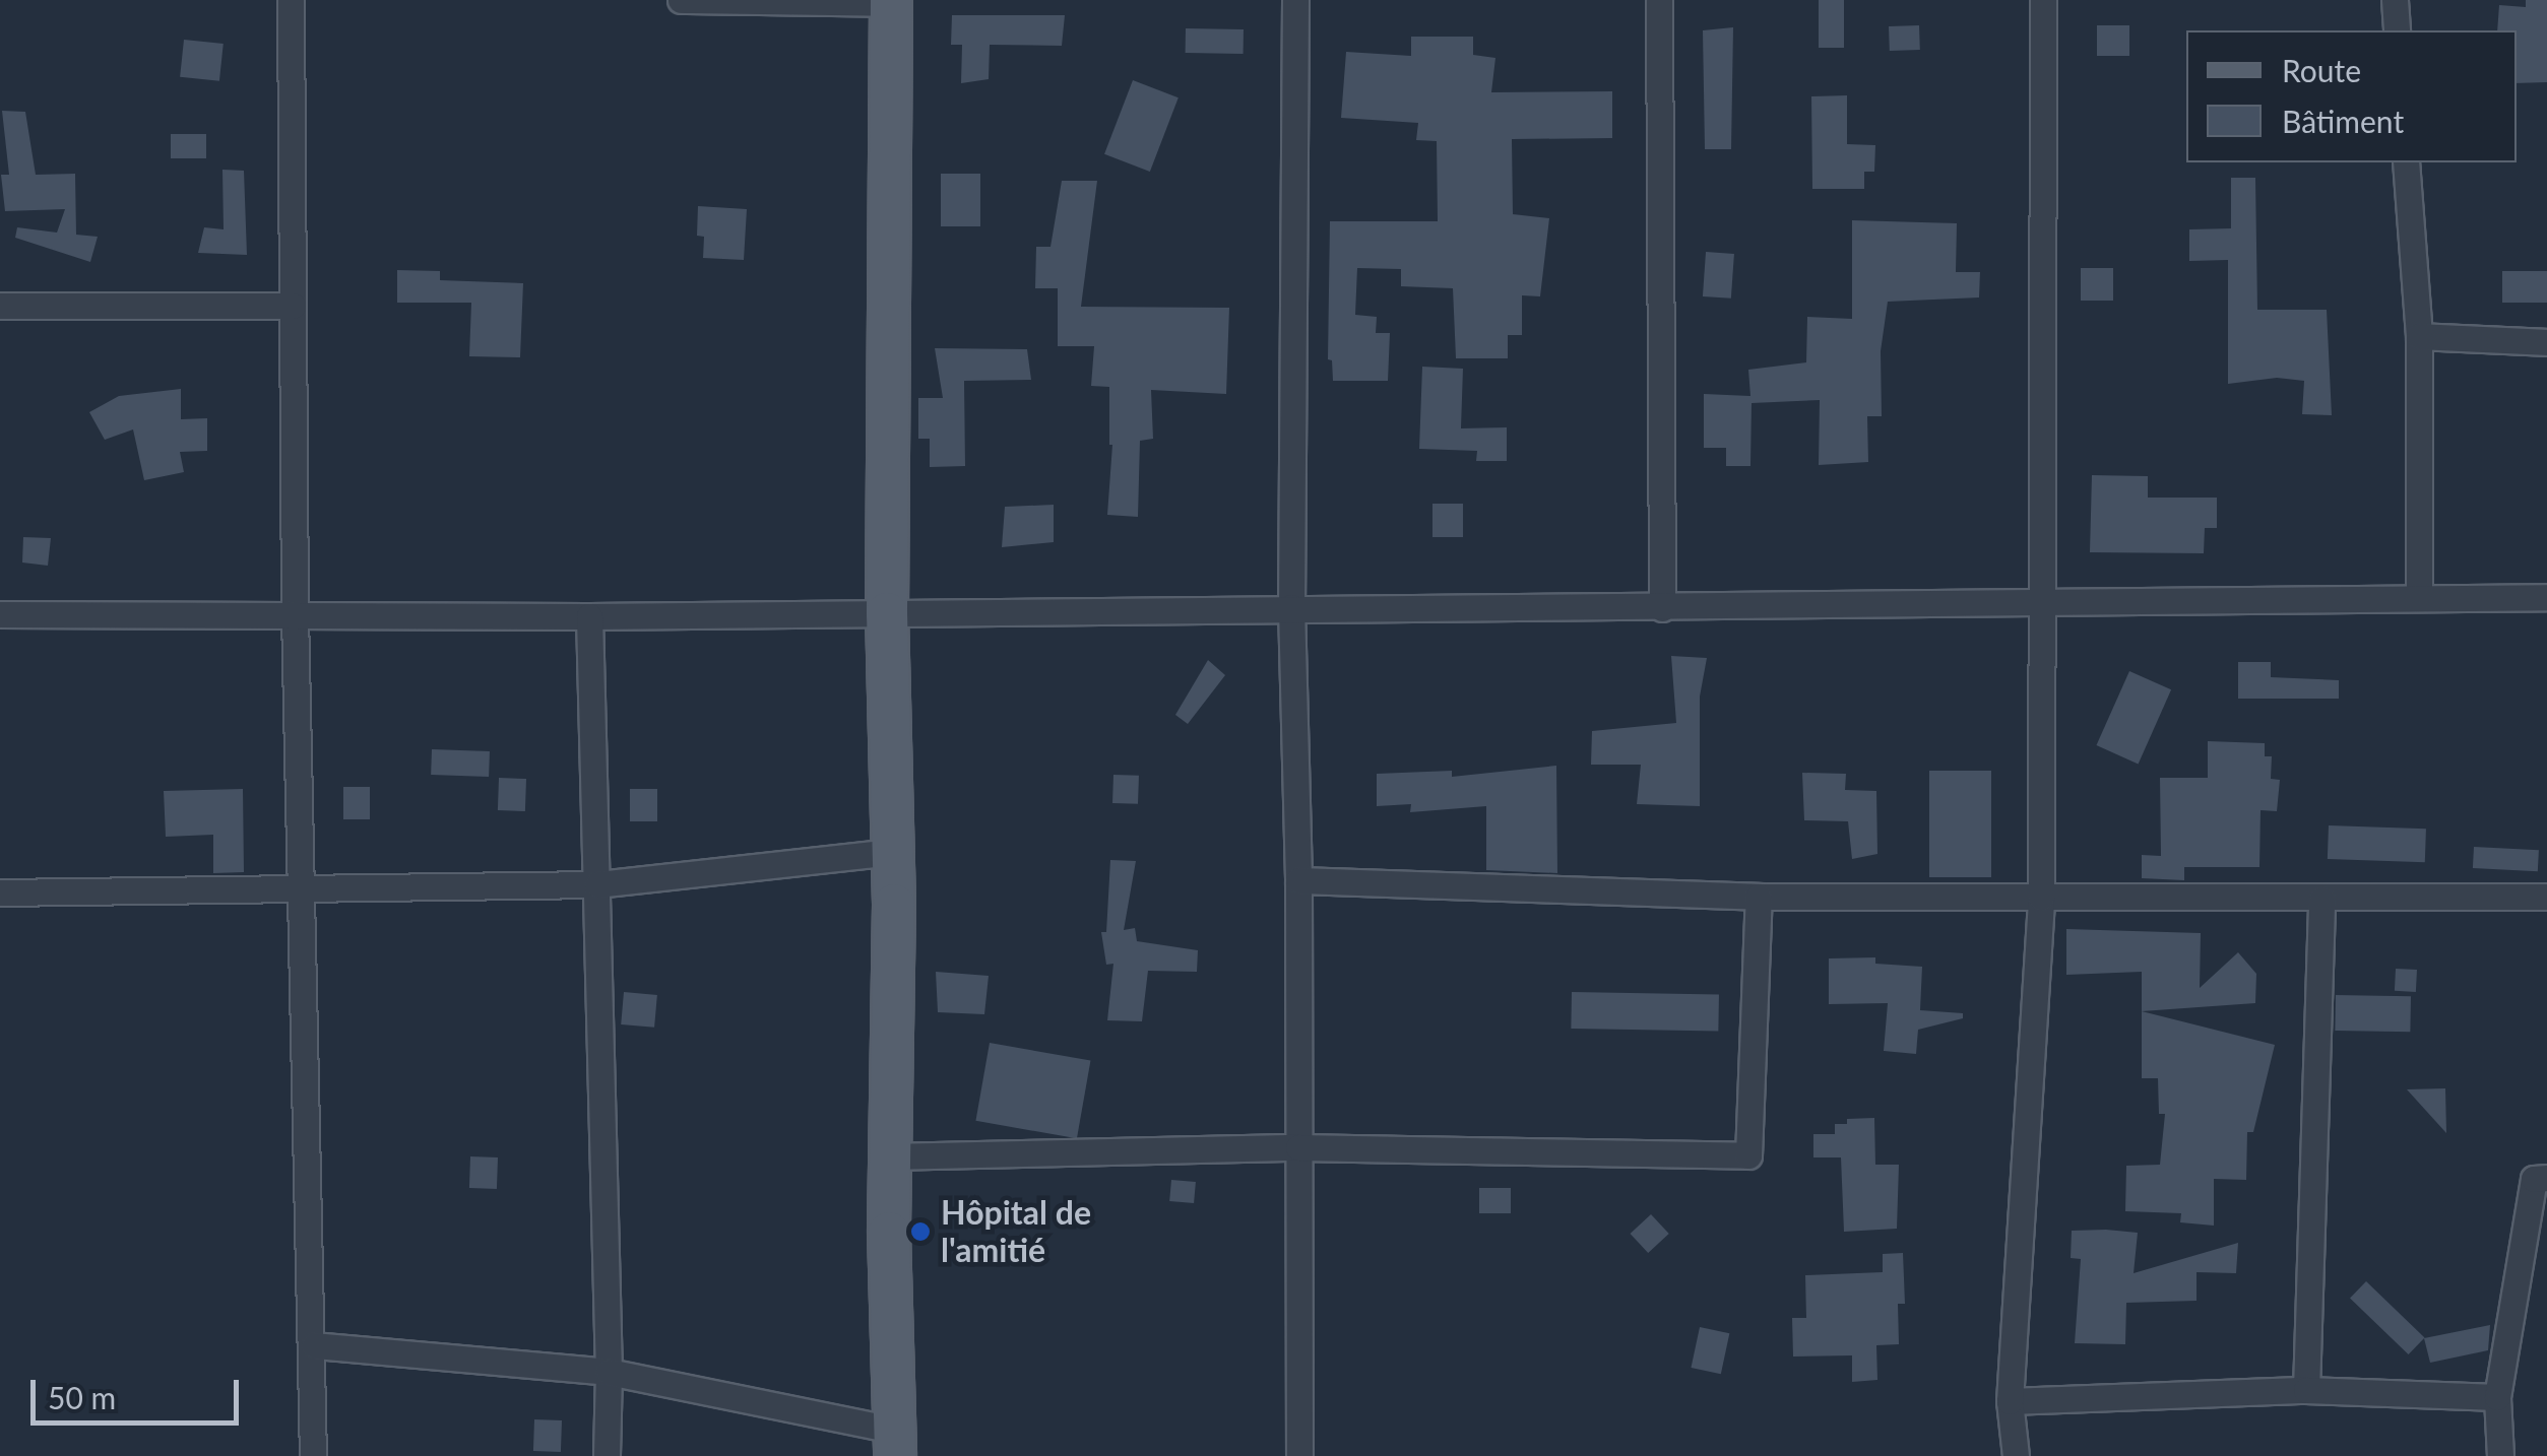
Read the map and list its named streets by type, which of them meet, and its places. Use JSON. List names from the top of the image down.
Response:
{
  "places": ["Hôpital de l'amitié"],
  "legend": ["Route", "Bâtiment"],
  "scale_bar": "50 m"
}
